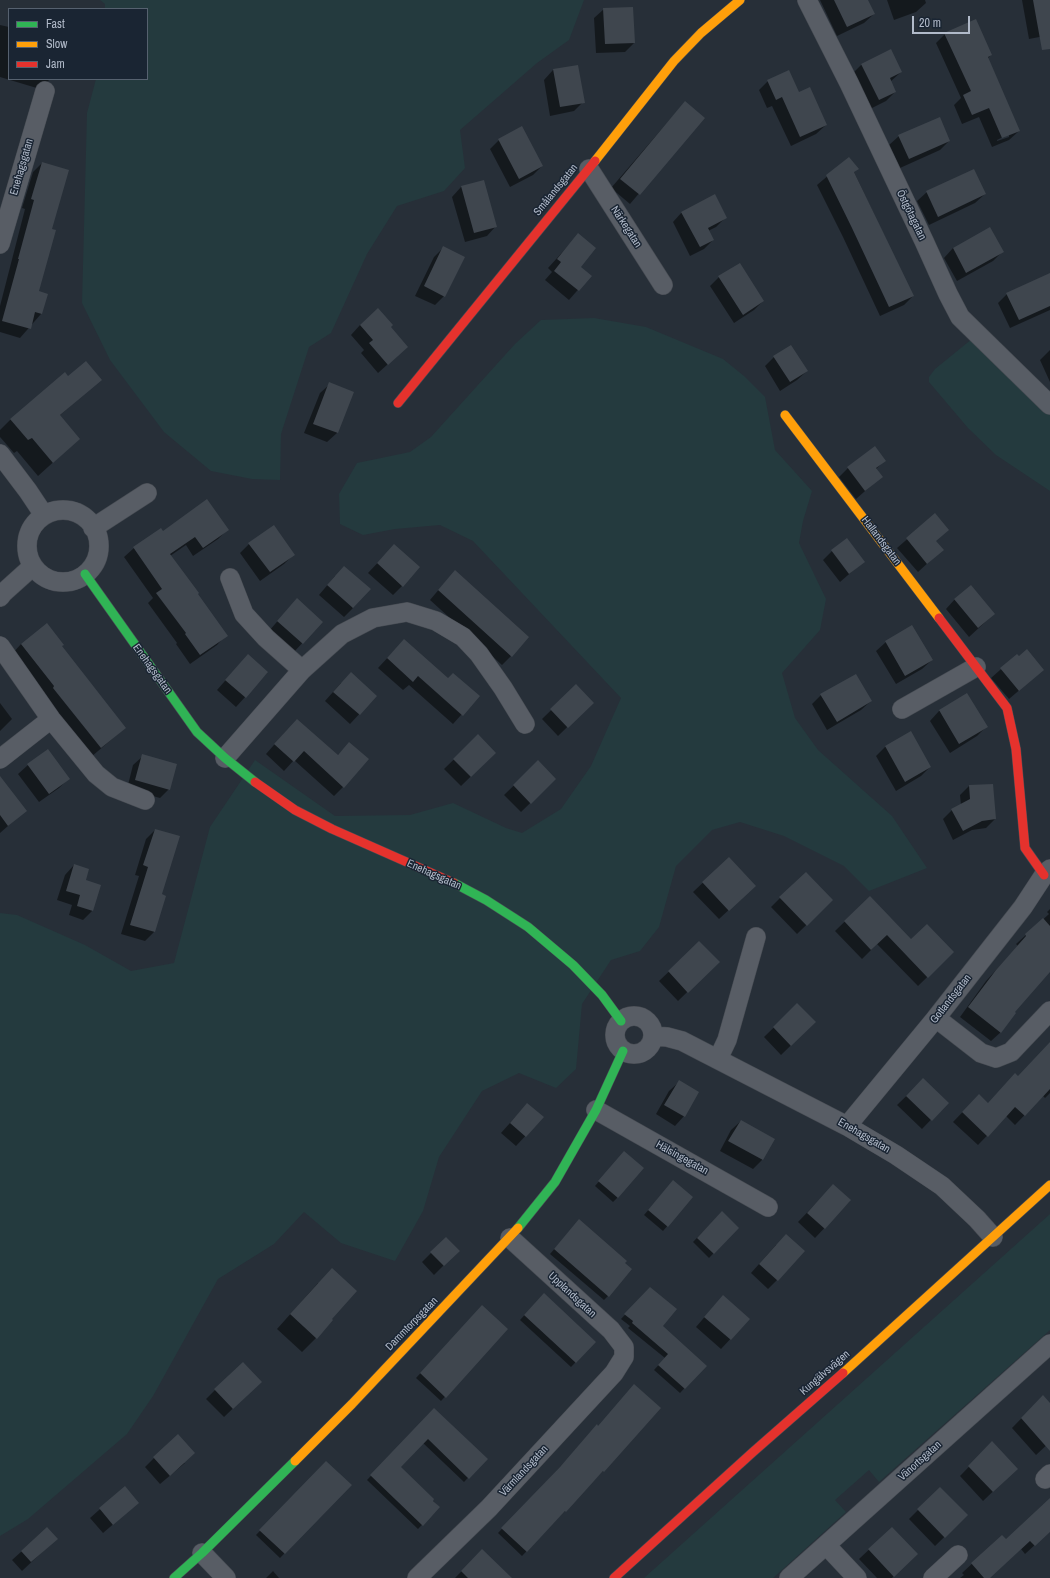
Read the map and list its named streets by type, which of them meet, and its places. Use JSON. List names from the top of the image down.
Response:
{
  "streets": {
    "street": [
      "Enehagsgatan",
      "Smålandsgatan",
      "Östgötagatan",
      "Närkegatan",
      "Hallandsgatan",
      "Gotlandsgatan",
      "Hälsingegatan",
      "Upplandsgatan",
      "Dammtorpsgatan",
      "Kungälvsvägen",
      "Vänortsgatan",
      "Värmlandsgatan"
    ]
  },
  "crossings": [
    ["Enehagsgatan", "Gotlandsgatan"],
    ["Enehagsgatan", "Dammtorpsgatan"],
    ["Enehagsgatan", "Kungälvsvägen"],
    ["Smålandsgatan", "Närkegatan"],
    ["Hallandsgatan", "Gotlandsgatan"],
    ["Hälsingegatan", "Dammtorpsgatan"],
    ["Upplandsgatan", "Dammtorpsgatan"],
    ["Upplandsgatan", "Värmlandsgatan"]
  ],
  "legend": ["Fast", "Slow", "Jam"],
  "scale_bar": "20 m"
}
